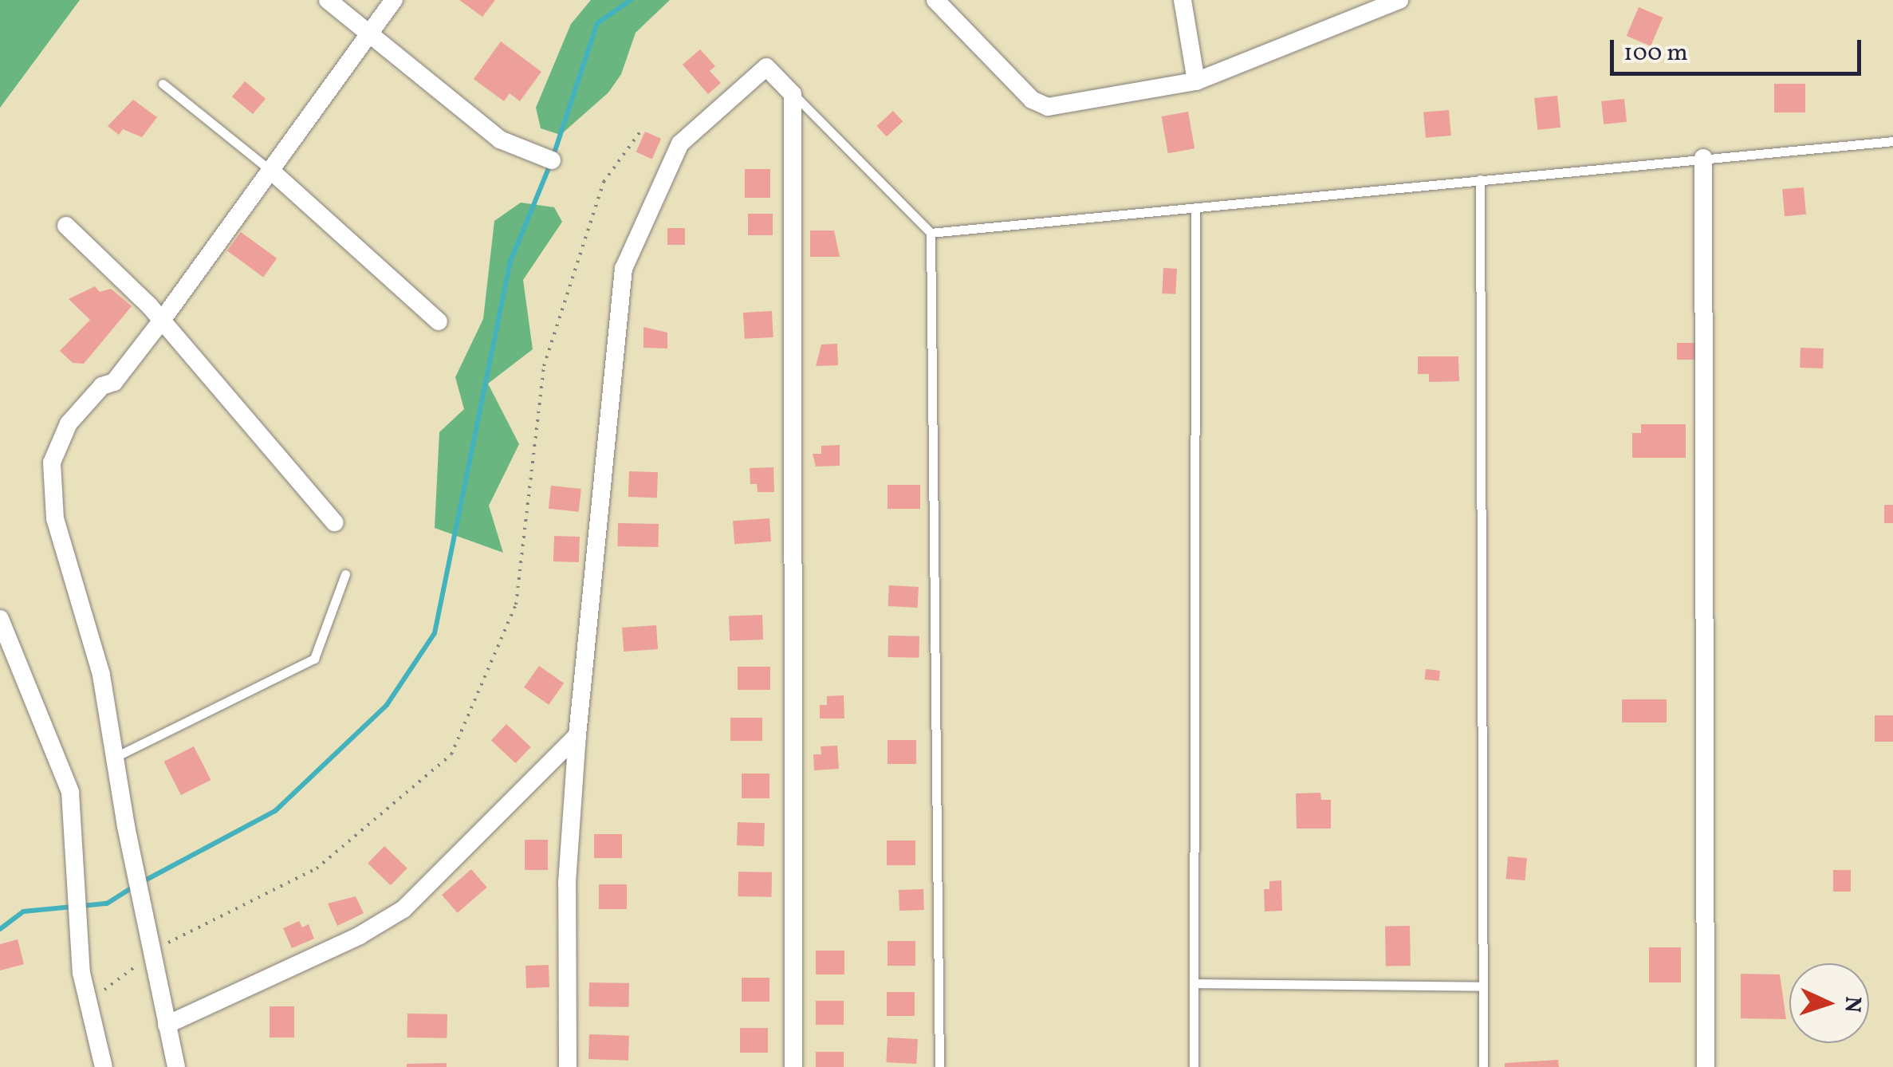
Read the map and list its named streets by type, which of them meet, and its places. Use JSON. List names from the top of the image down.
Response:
{
  "scale_bar": "100 m",
  "north": "right"
}
